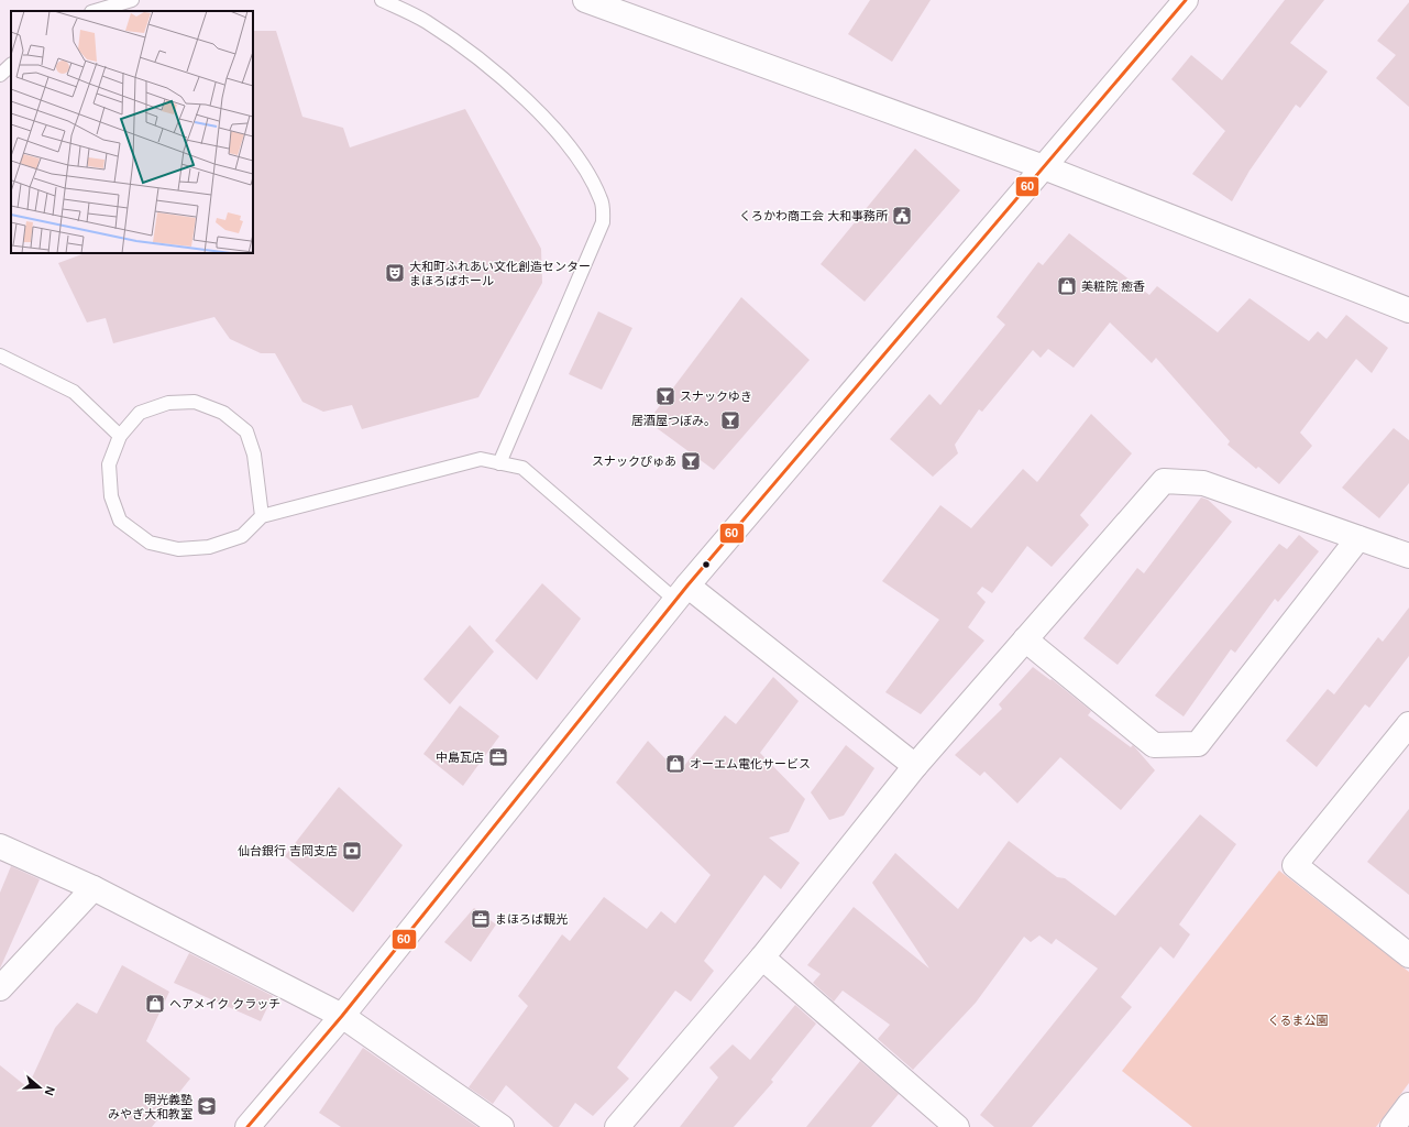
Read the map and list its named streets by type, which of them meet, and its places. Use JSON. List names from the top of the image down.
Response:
{
  "parks": ["くるま公園"],
  "places": {
    "public building": ["くろかわ商工会 大和事務所"],
    "theatre": ["大和町ふれあい文化創造センター まほろばホール"],
    "shop": ["美粧院 癒香", "オーエム電化サービス", "ヘアメイク クラッチ"],
    "bar": ["スナックゆき", "居酒屋つぼみ。", "スナックぴゅあ"],
    "office": ["中島瓦店", "まほろば観光"],
    "bank": ["仙台銀行 吉岡支店"],
    "school or university": ["明光義塾 みやぎ大和教室"]
  },
  "lines": ["transit line 60"],
  "north": "right"
}
